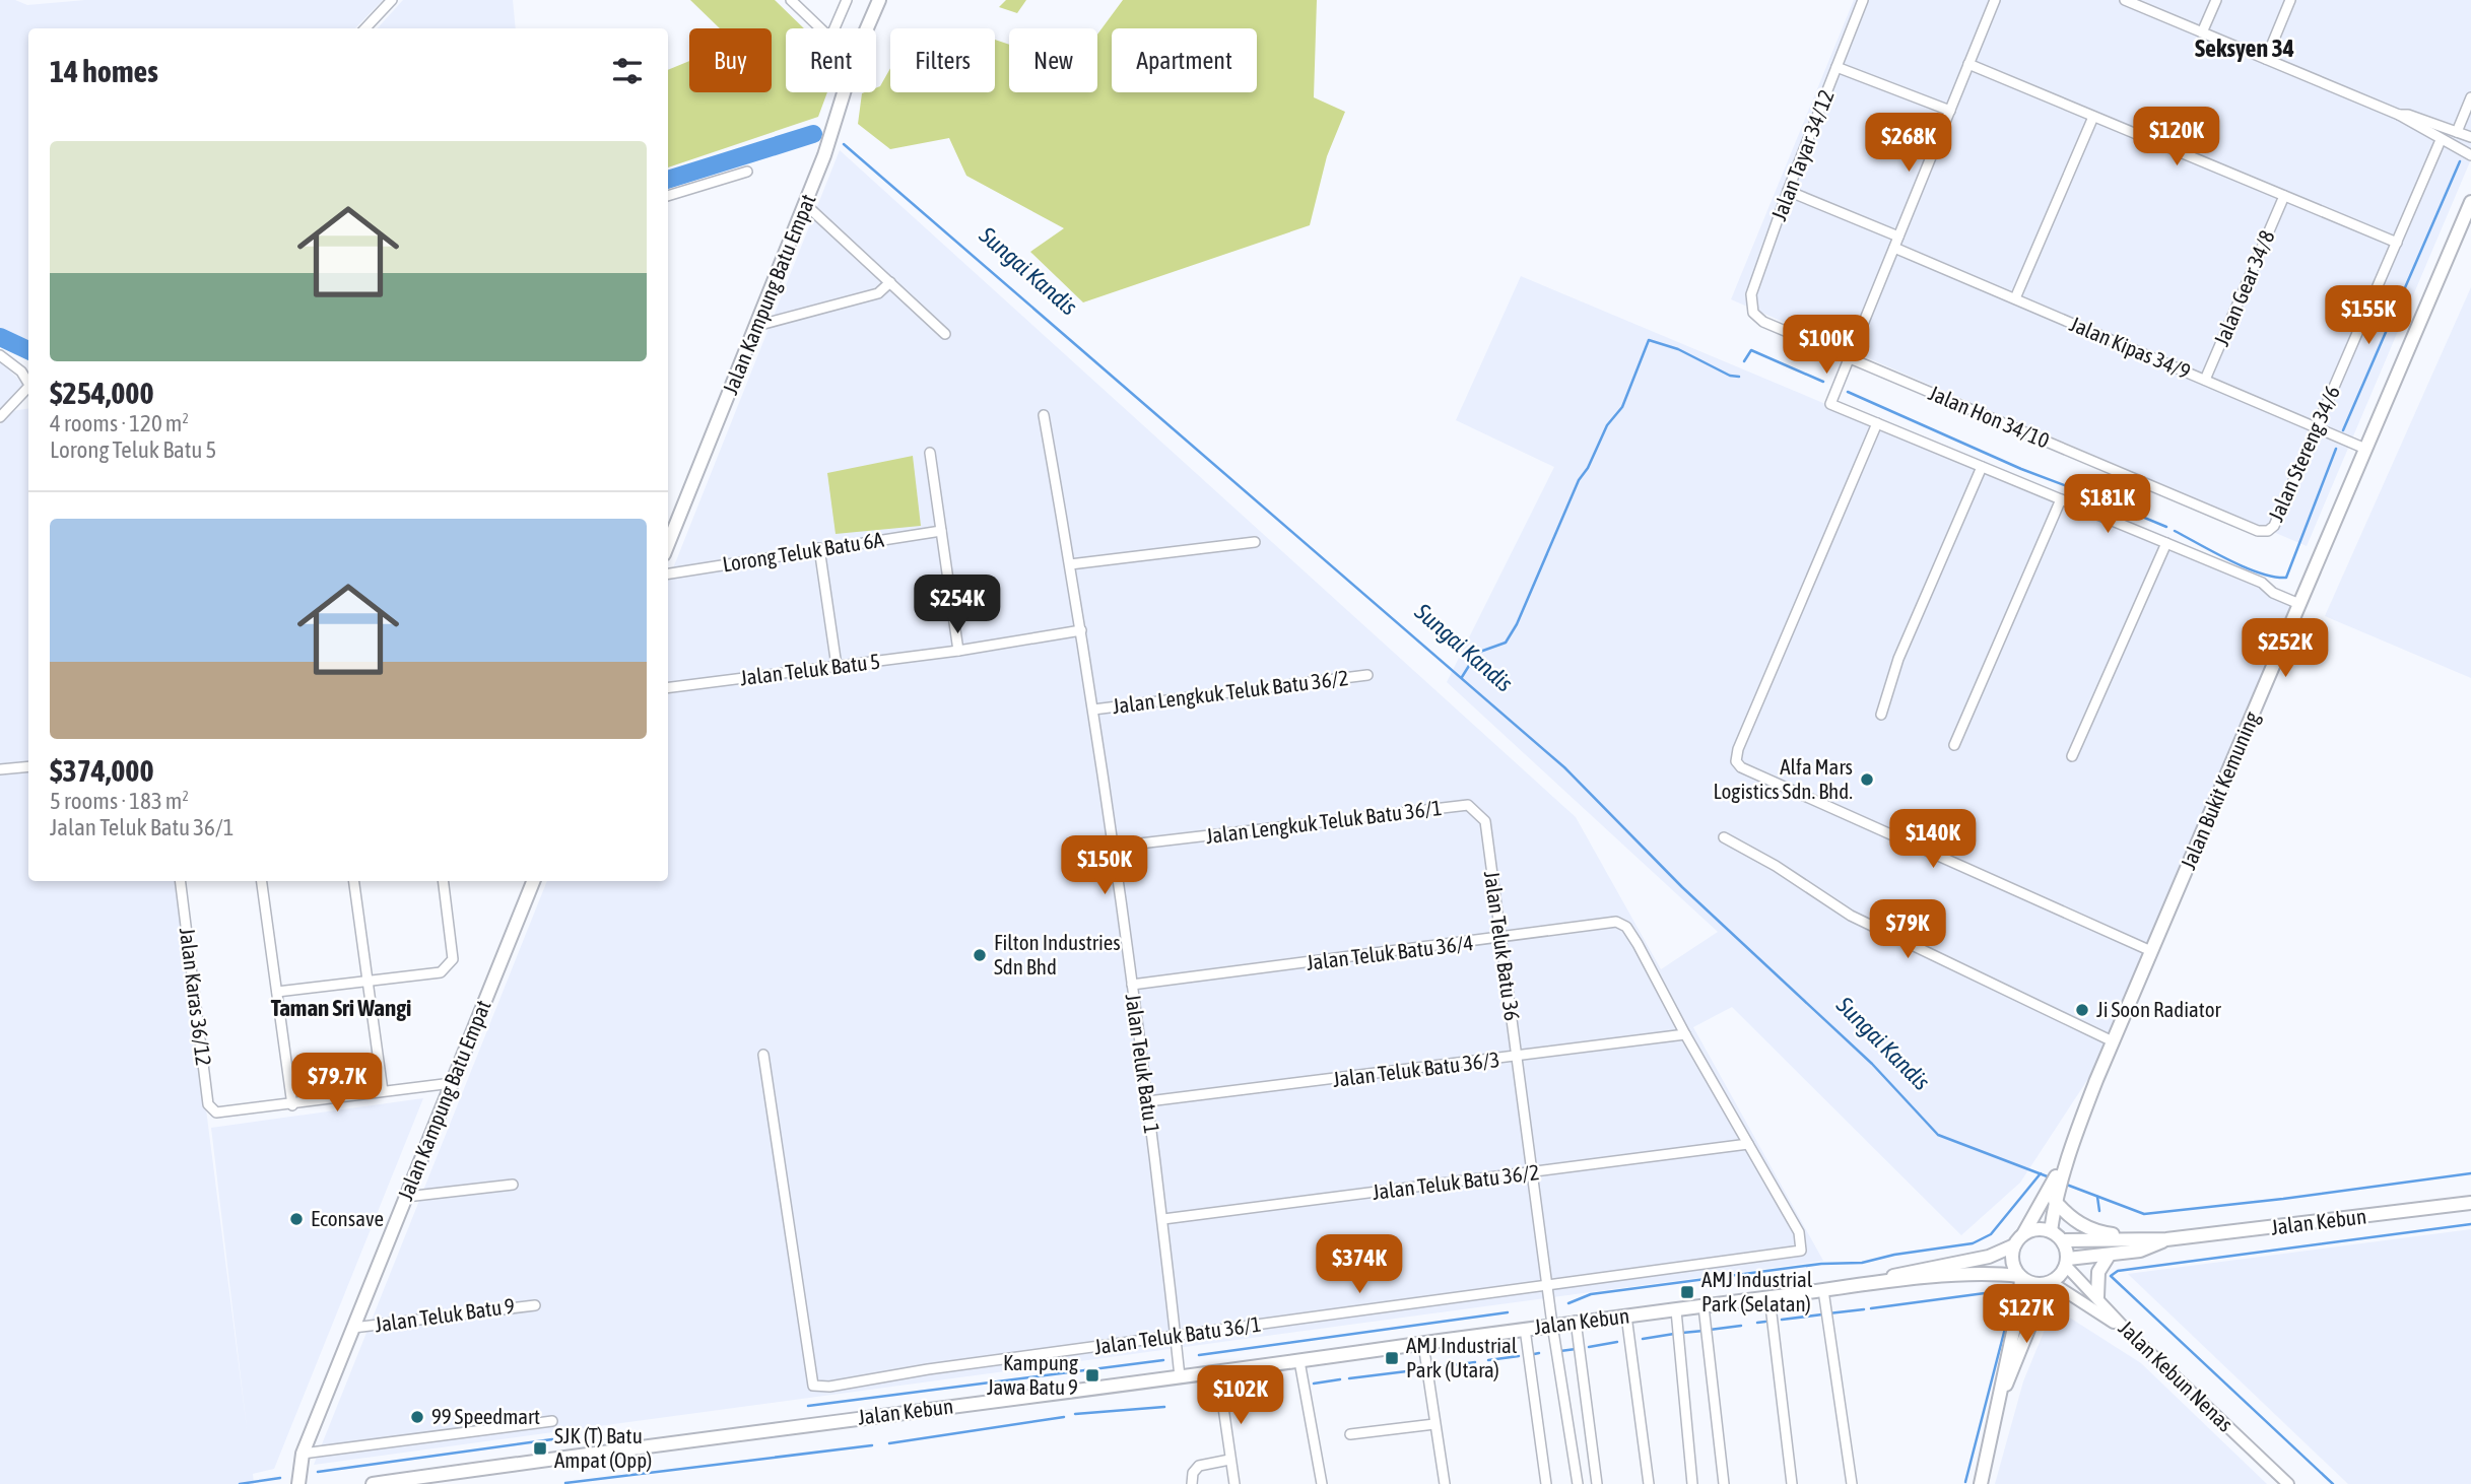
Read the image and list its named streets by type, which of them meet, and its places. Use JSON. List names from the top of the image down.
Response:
{
  "streets": {
    "main road": ["Jalan Kampung Batu Empat", "Jalan Bukit Kemuning", "Jalan Kebun"],
    "street": [
      "Jalan Tayar 34/12",
      "Jalan Gear 34/8",
      "Jalan Kipas 34/9",
      "Jalan Hon 34/10",
      "Jalan Stereng 34/6",
      "Lorong Teluk Batu 6A",
      "Jalan Teluk Batu 5",
      "Jalan Lengkuk Teluk Batu 36/2",
      "Jalan Lengkuk Teluk Batu 36/1",
      "Jalan Teluk Batu 36",
      "Jalan Teluk Batu 36/4",
      "Jalan Karas 36/12",
      "Jalan Teluk Batu 1",
      "Jalan Teluk Batu 36/3",
      "Jalan Teluk Batu 36/2",
      "Jalan Teluk Batu 9",
      "Jalan Teluk Batu 36/1",
      "Jalan Kebun Nenas"
    ]
  },
  "crossings": [
    ["Jalan Tayar 34/12", "Jalan Hon 34/10"],
    ["Jalan Gear 34/8", "Jalan Kipas 34/9"],
    ["Jalan Kampung Batu Empat", "Jalan Teluk Batu 9"],
    ["Jalan Kipas 34/9", "Jalan Stereng 34/6"],
    ["Jalan Kipas 34/9", "Jalan Bukit Kemuning"],
    ["Jalan Hon 34/10", "Jalan Stereng 34/6"],
    ["Jalan Teluk Batu 5", "Jalan Teluk Batu 1"],
    ["Jalan Lengkuk Teluk Batu 36/2", "Jalan Teluk Batu 1"],
    ["Jalan Bukit Kemuning", "Jalan Kebun"],
    ["Jalan Bukit Kemuning", "Jalan Kebun Nenas"],
    ["Jalan Lengkuk Teluk Batu 36/1", "Jalan Teluk Batu 36"],
    ["Jalan Lengkuk Teluk Batu 36/1", "Jalan Teluk Batu 1"],
    ["Jalan Teluk Batu 36", "Jalan Teluk Batu 36/4"],
    ["Jalan Teluk Batu 36", "Jalan Teluk Batu 36/3"],
    ["Jalan Teluk Batu 36", "Jalan Teluk Batu 36/2"],
    ["Jalan Teluk Batu 36", "Jalan Kebun"],
    ["Jalan Teluk Batu 36", "Jalan Teluk Batu 36/1"],
    ["Jalan Teluk Batu 36/4", "Jalan Teluk Batu 1"],
    ["Jalan Teluk Batu 36/4", "Jalan Teluk Batu 36/3"],
    ["Jalan Teluk Batu 1", "Jalan Teluk Batu 36/3"],
    ["Jalan Teluk Batu 1", "Jalan Teluk Batu 36/2"],
    ["Jalan Teluk Batu 1", "Jalan Kebun"],
    ["Jalan Teluk Batu 1", "Jalan Teluk Batu 36/1"],
    ["Jalan Teluk Batu 36/2", "Jalan Teluk Batu 36/1"],
    ["Jalan Kebun", "Jalan Kebun Nenas"]
  ],
  "districts": ["Seksyen 34", "Taman Sri Wangi"],
  "water": ["Sungai Kandis"],
  "places": {
    "other": [
      "Alfa Mars Logistics Sdn. Bhd.",
      "Filton Industries Sdn Bhd",
      "Ji Soon Radiator",
      "Econsave",
      "99 Speedmart"
    ],
    "transit": [
      "AMJ Industrial Park (Selatan)",
      "AMJ Industrial Park (Utara)",
      "Kampung Jawa Batu 9",
      "SJK (T) Batu Ampat (Opp)"
    ]
  },
  "page": {
    "chip": [
      "Buy",
      "Rent",
      "Filters",
      "New",
      "Apartment"
    ],
    "heading": "14 homes",
    "price": [
      "$120K",
      "$268K",
      "$155K",
      "$100K",
      "$181K",
      "$254K",
      "$252K",
      "$140K",
      "$150K",
      "$79K",
      "$79.7K",
      "$374K",
      "$127K",
      "$102K"
    ],
    "list": [
      {
        "name": "$254,000",
        "note": "4 rooms · 120 m² · Lorong Teluk Batu 5"
      },
      {
        "name": "$374,000",
        "note": "5 rooms · 183 m² · Jalan Teluk Batu 36/1"
      }
    ]
  }
}
